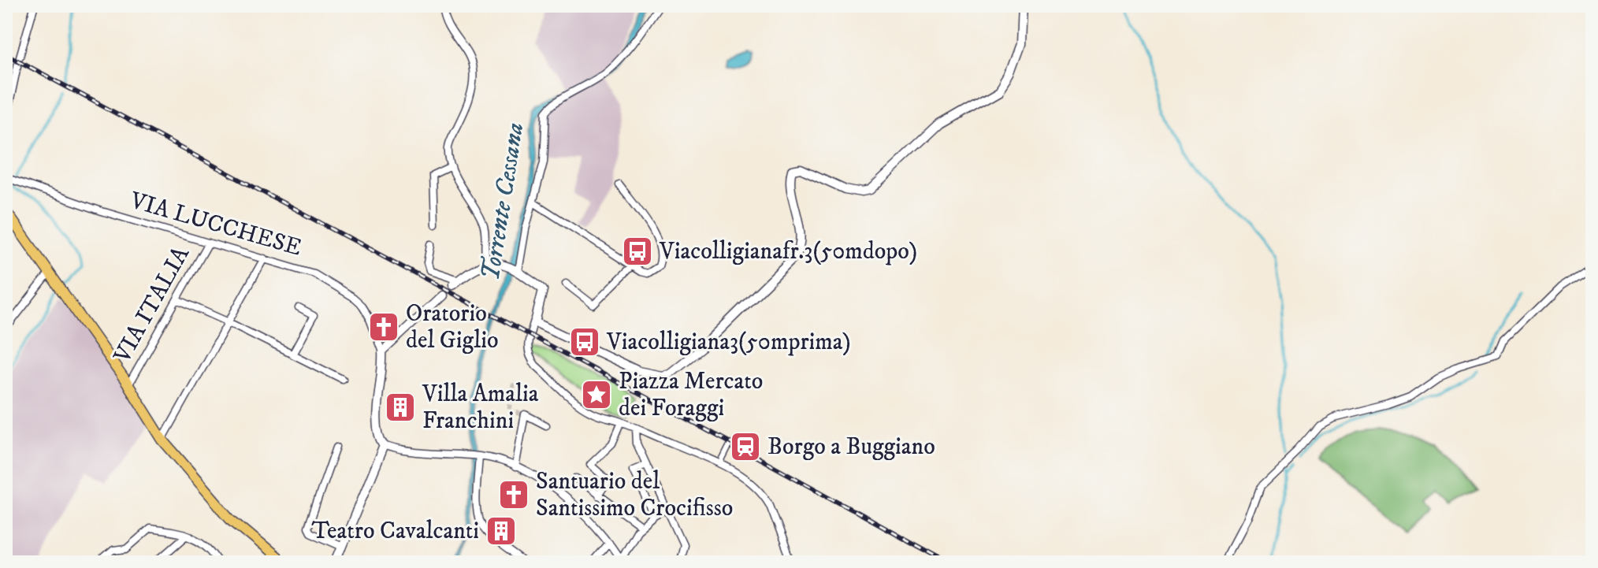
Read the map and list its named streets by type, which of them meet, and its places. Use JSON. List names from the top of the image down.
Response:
{
  "streets": {
    "street": ["VIA LUCCHESE", "VIA ITALIA"]
  },
  "crossings": [
    ["VIA LUCCHESE", "VIA ITALIA"]
  ],
  "water": ["Torrente Cessana"],
  "places": {
    "bus stop": ["Viacolligianafr.3(50mdopo)", "Viacolligiana3(50mprima)"],
    "church": ["Oratorio del Giglio", "Santuario del Santissimo Crocifisso"],
    "place": ["Piazza Mercato dei Foraggi"],
    "building": ["Villa Amalia Franchini", "Teatro Cavalcanti"],
    "station": ["Borgo a Buggiano"]
  }
}
